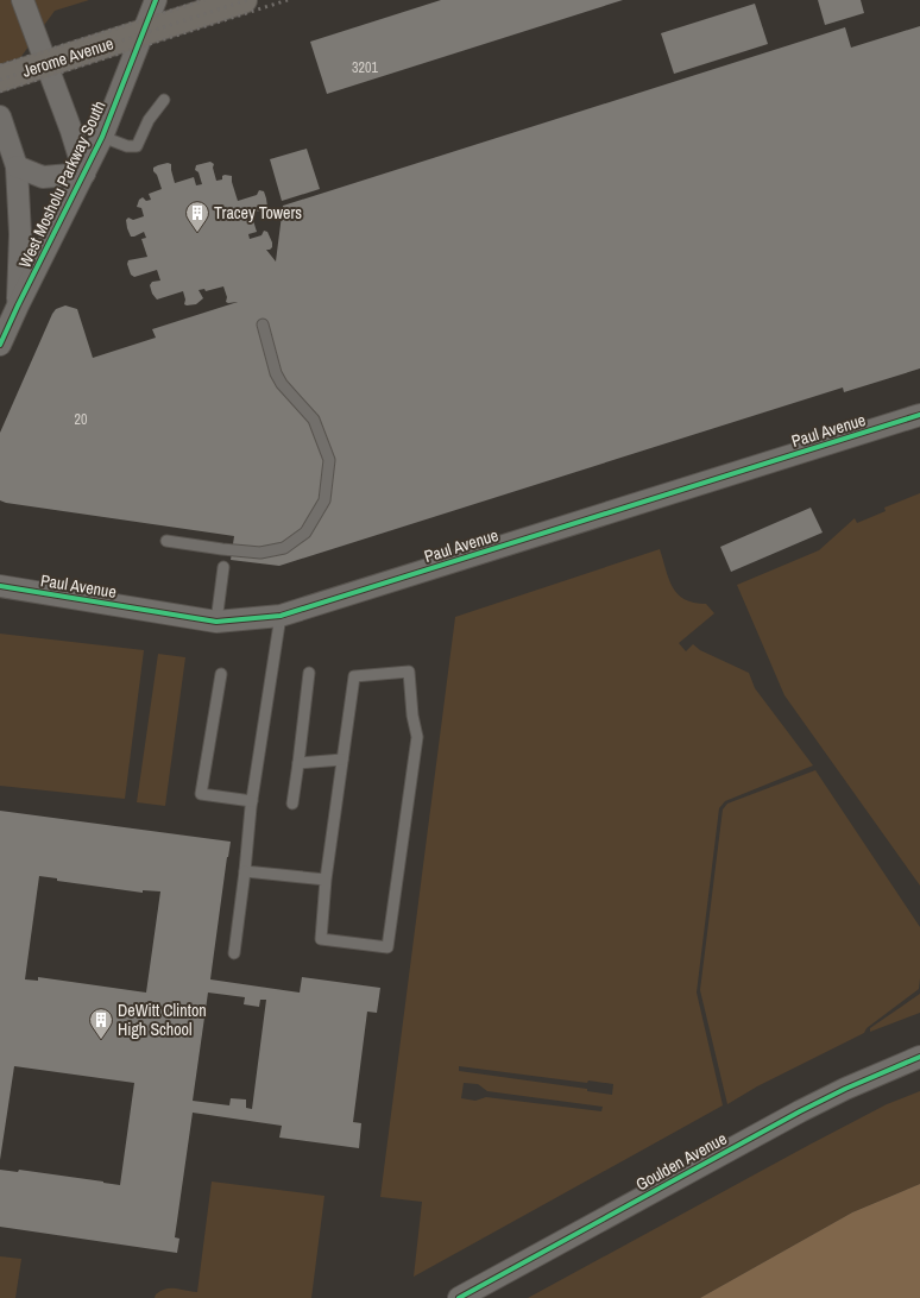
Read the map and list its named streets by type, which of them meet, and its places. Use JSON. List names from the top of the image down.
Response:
{
  "streets": {
    "main road": ["Jerome Avenue"],
    "street": ["West Mosholu Parkway South", "Paul Avenue", "Goulden Avenue"]
  },
  "crossings": [
    ["Jerome Avenue", "West Mosholu Parkway South"]
  ],
  "places": {
    "building": ["Tracey Towers", "DeWitt Clinton High School"]
  },
  "house_numbers": ["3201", "20"]
}
